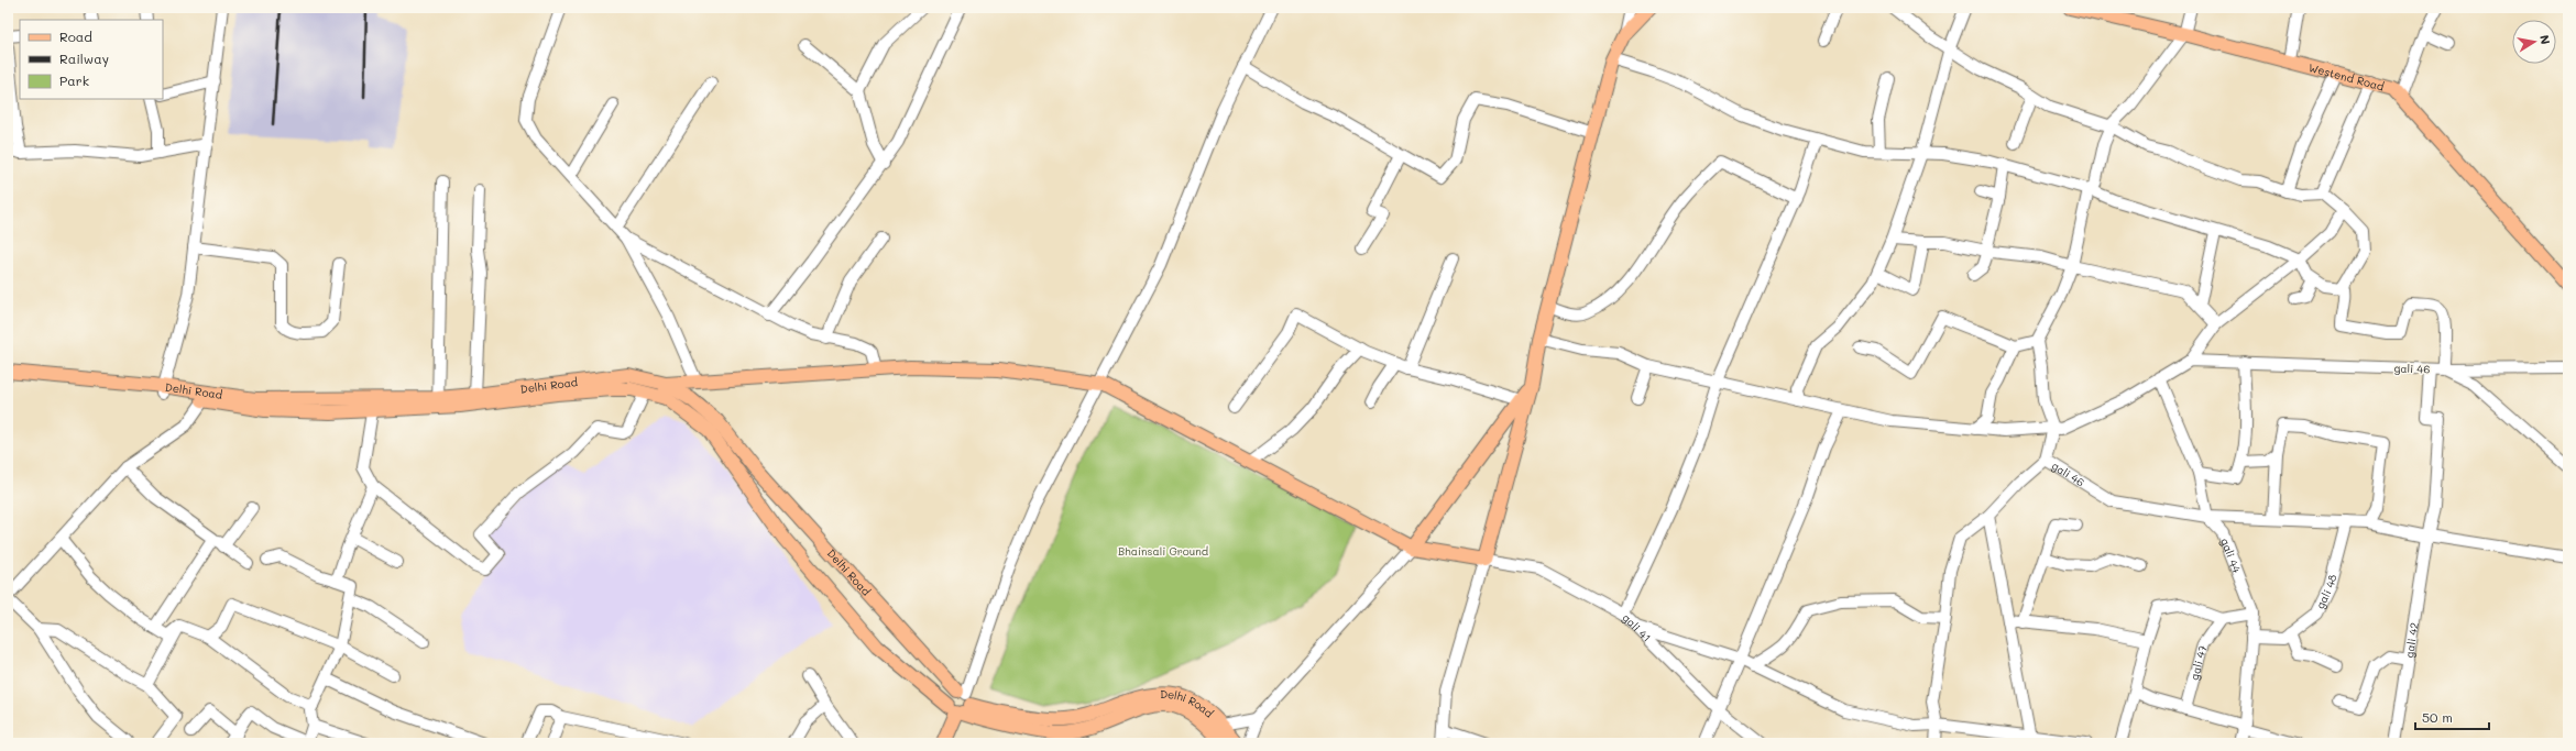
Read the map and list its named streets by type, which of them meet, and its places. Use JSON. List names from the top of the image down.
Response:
{
  "streets": {
    "main road": ["Westend Road", "Delhi Road"],
    "street": [
      "gali 46",
      "gali 44",
      "gali 48",
      "gali 41",
      "gali 42",
      "gali 47"
    ]
  },
  "crossings": [
    ["gali 46", "gali 44"],
    ["gali 46", "gali 48"],
    ["gali 46", "gali 42"],
    ["gali 44", "gali 48"]
  ],
  "parks": ["Bhainsali Ground"],
  "legend": ["Road", "Railway", "Park"],
  "scale_bar": "50 m",
  "north": "right"
}
